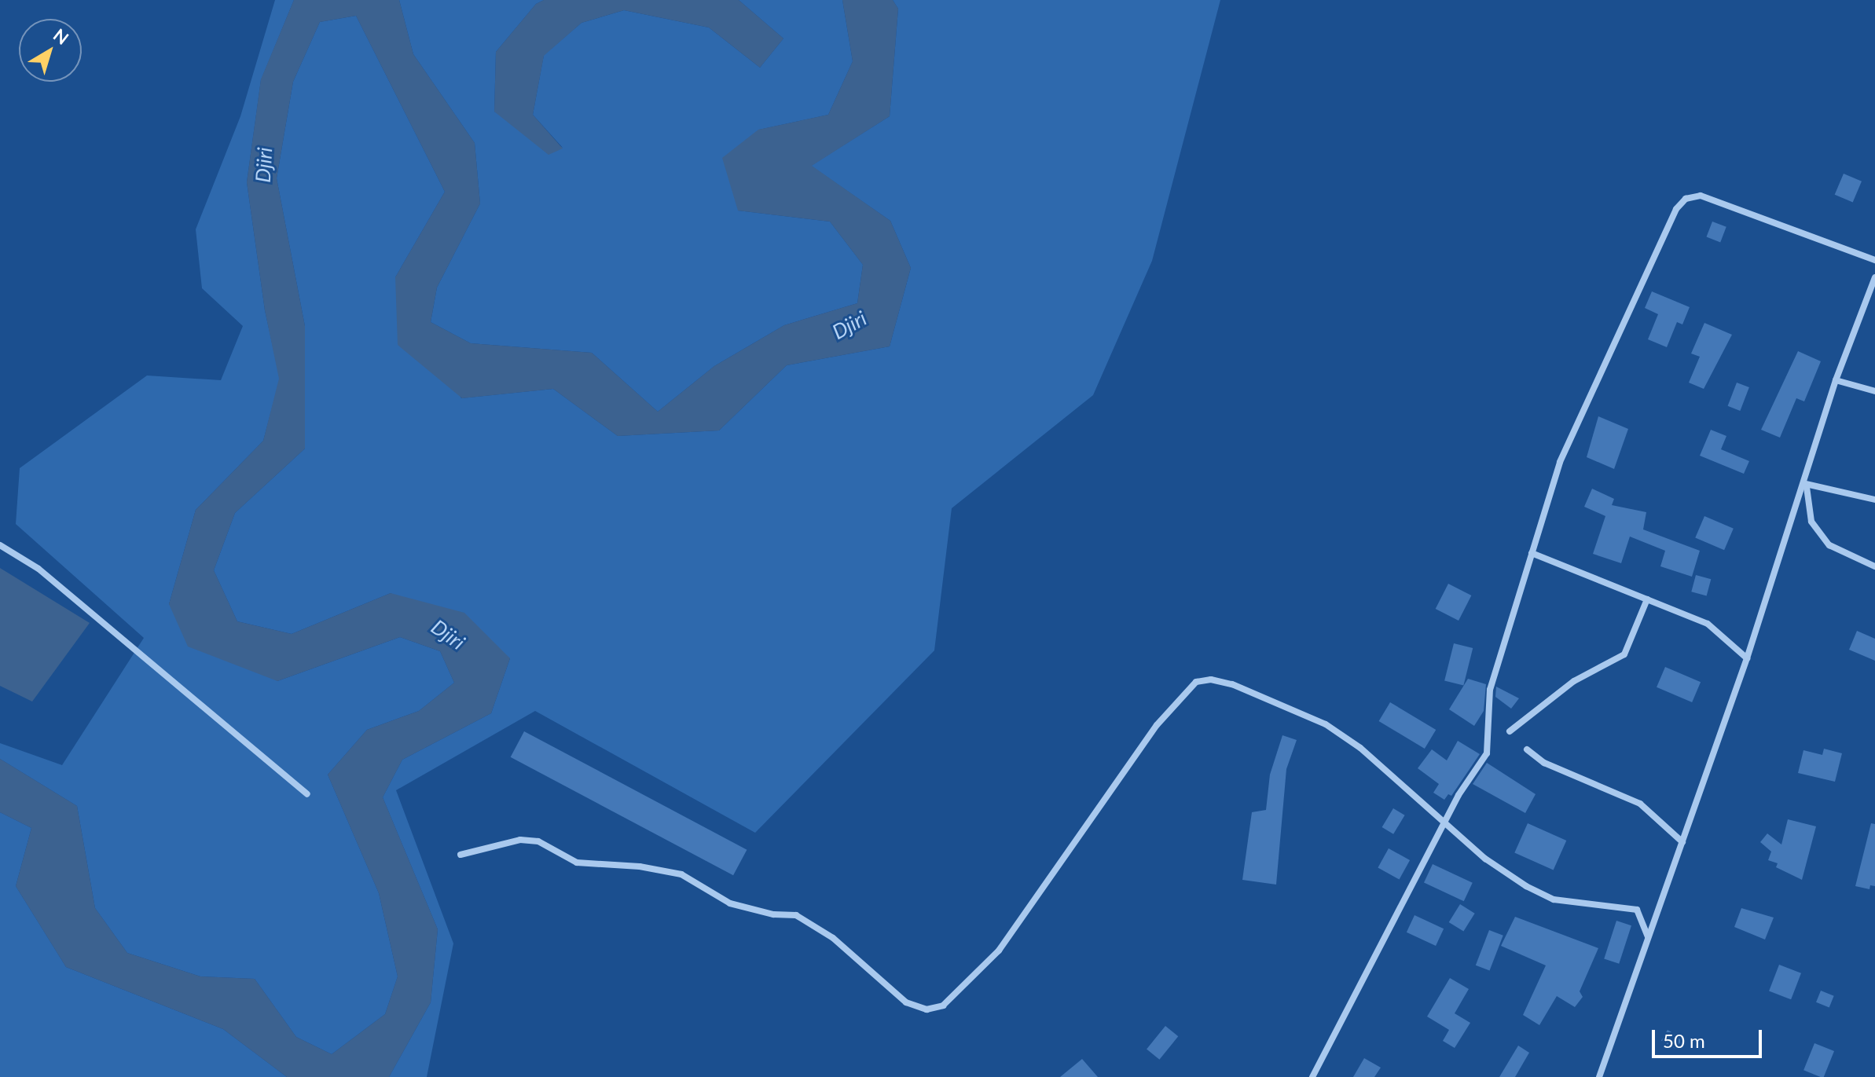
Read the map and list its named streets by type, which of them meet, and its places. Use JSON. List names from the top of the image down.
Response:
{
  "water": ["Djiri"],
  "scale_bar": "50 m",
  "north": "top right"
}
